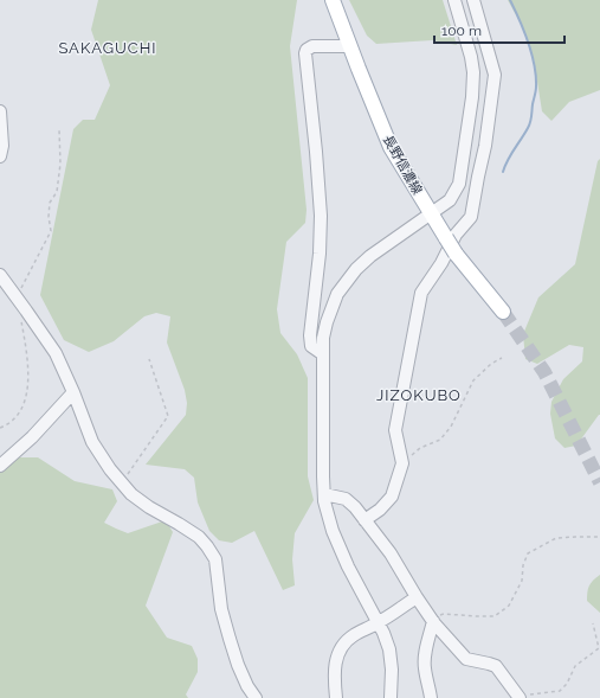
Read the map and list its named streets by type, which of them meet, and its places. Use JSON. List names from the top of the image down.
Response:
{
  "streets": {
    "main road": ["長野信濃線"]
  },
  "districts": ["SAKAGUCHI", "JIZOKUBO"],
  "scale_bar": "100 m"
}
